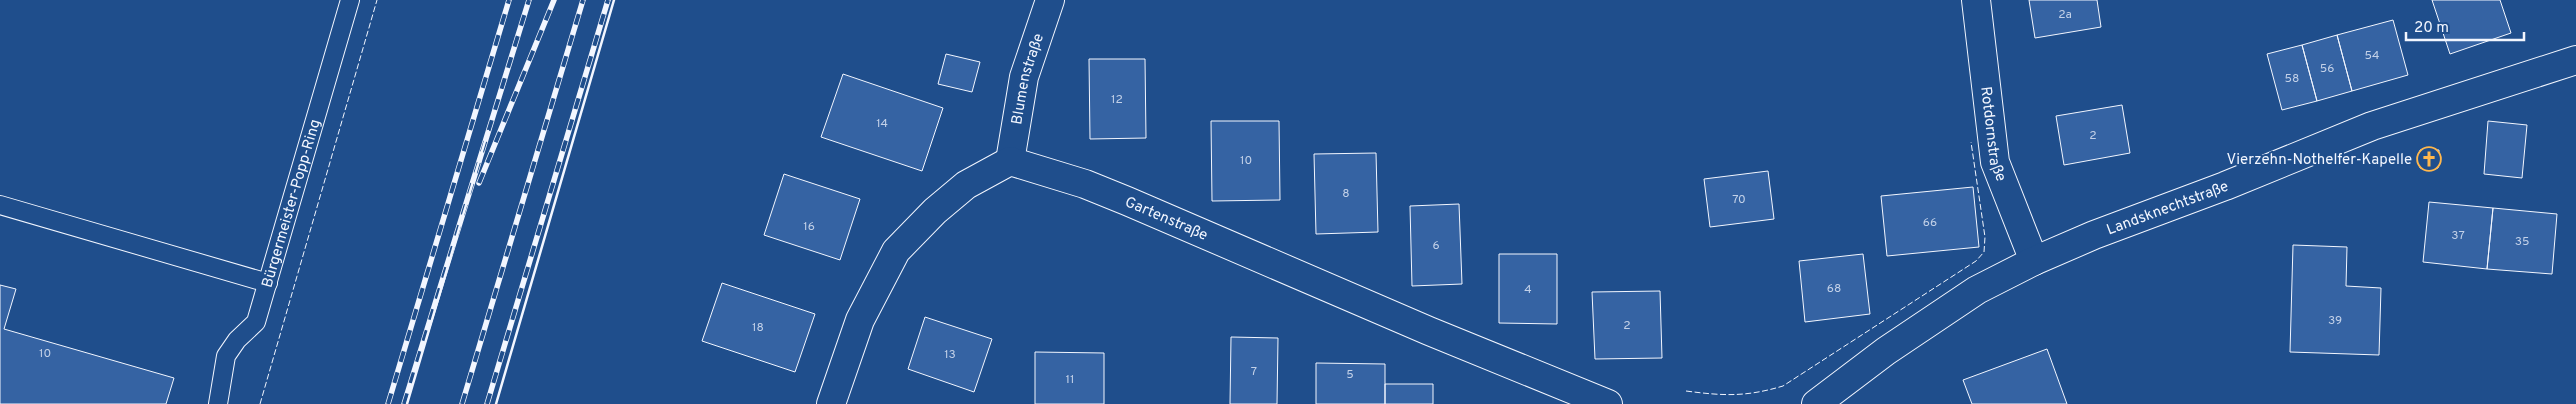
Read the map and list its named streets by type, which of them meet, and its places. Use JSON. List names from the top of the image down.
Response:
{
  "streets": {
    "street": [
      "Blumenstraße",
      "Rotdornstraße",
      "Landsknechtstraße",
      "Gartenstraße"
    ],
    "lane": ["Bürgermeister-Popp-Ring"]
  },
  "crossings": [
    ["Blumenstraße", "Gartenstraße"],
    ["Rotdornstraße", "Landsknechtstraße"]
  ],
  "places": {
    "church": ["Vierzehn-Nothelfer-Kapelle"]
  },
  "house_numbers": [
    "2a",
    "54",
    "56",
    "58",
    "12",
    "14",
    "2",
    "10",
    "8",
    "70",
    "66",
    "16",
    "37",
    "35",
    "6",
    "68",
    "4",
    "39",
    "2",
    "18",
    "10",
    "13",
    "7",
    "5",
    "11"
  ],
  "scale_bar": "20 m"
}
